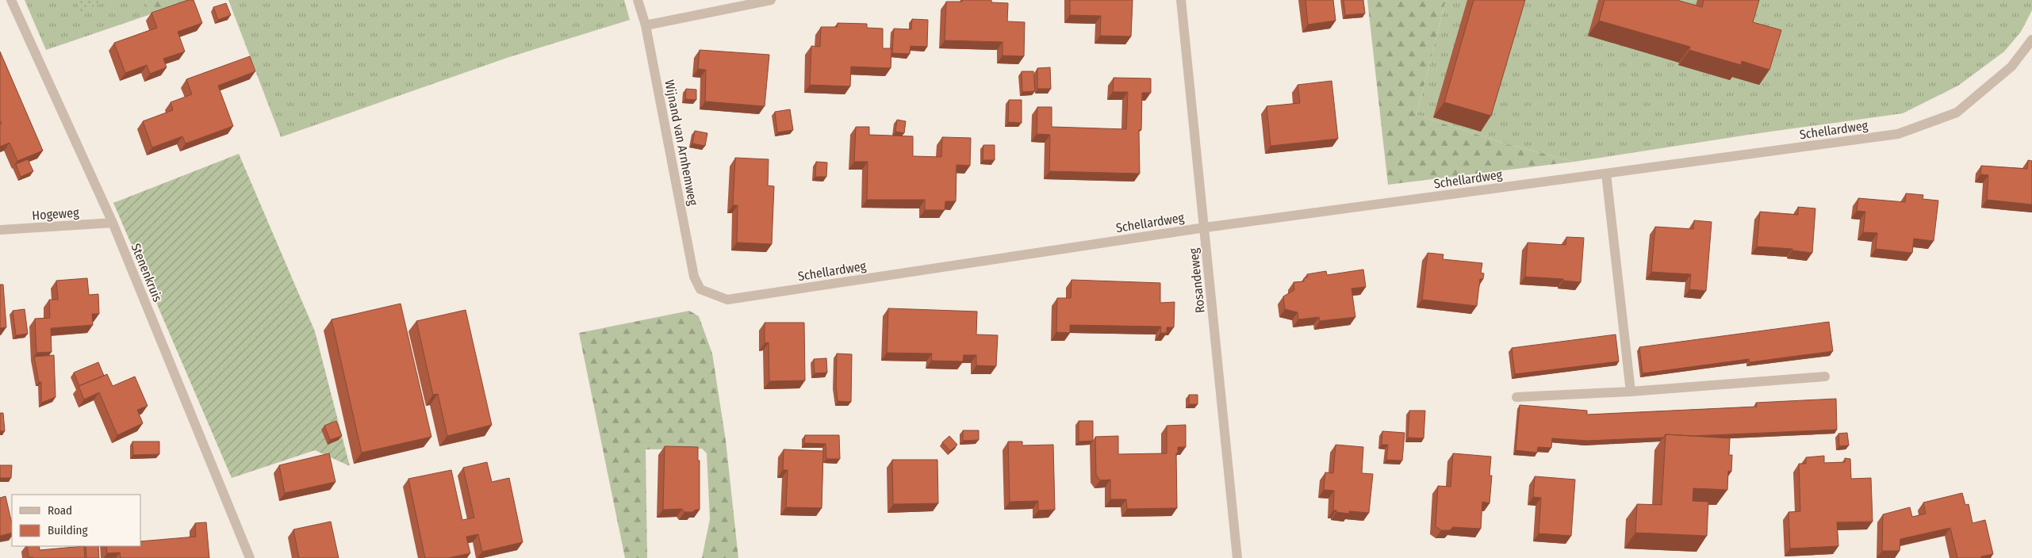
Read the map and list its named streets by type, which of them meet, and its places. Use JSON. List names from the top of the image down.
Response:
{
  "streets": {
    "street": [
      "Schellardweg",
      "Wijnand van Arnhemweg",
      "Hogeweg",
      "Stenenkruis",
      "Rosandeweg"
    ]
  },
  "crossings": [
    ["Schellardweg", "Wijnand van Arnhemweg"],
    ["Schellardweg", "Rosandeweg"],
    ["Hogeweg", "Stenenkruis"]
  ],
  "legend": ["Road", "Building"]
}
